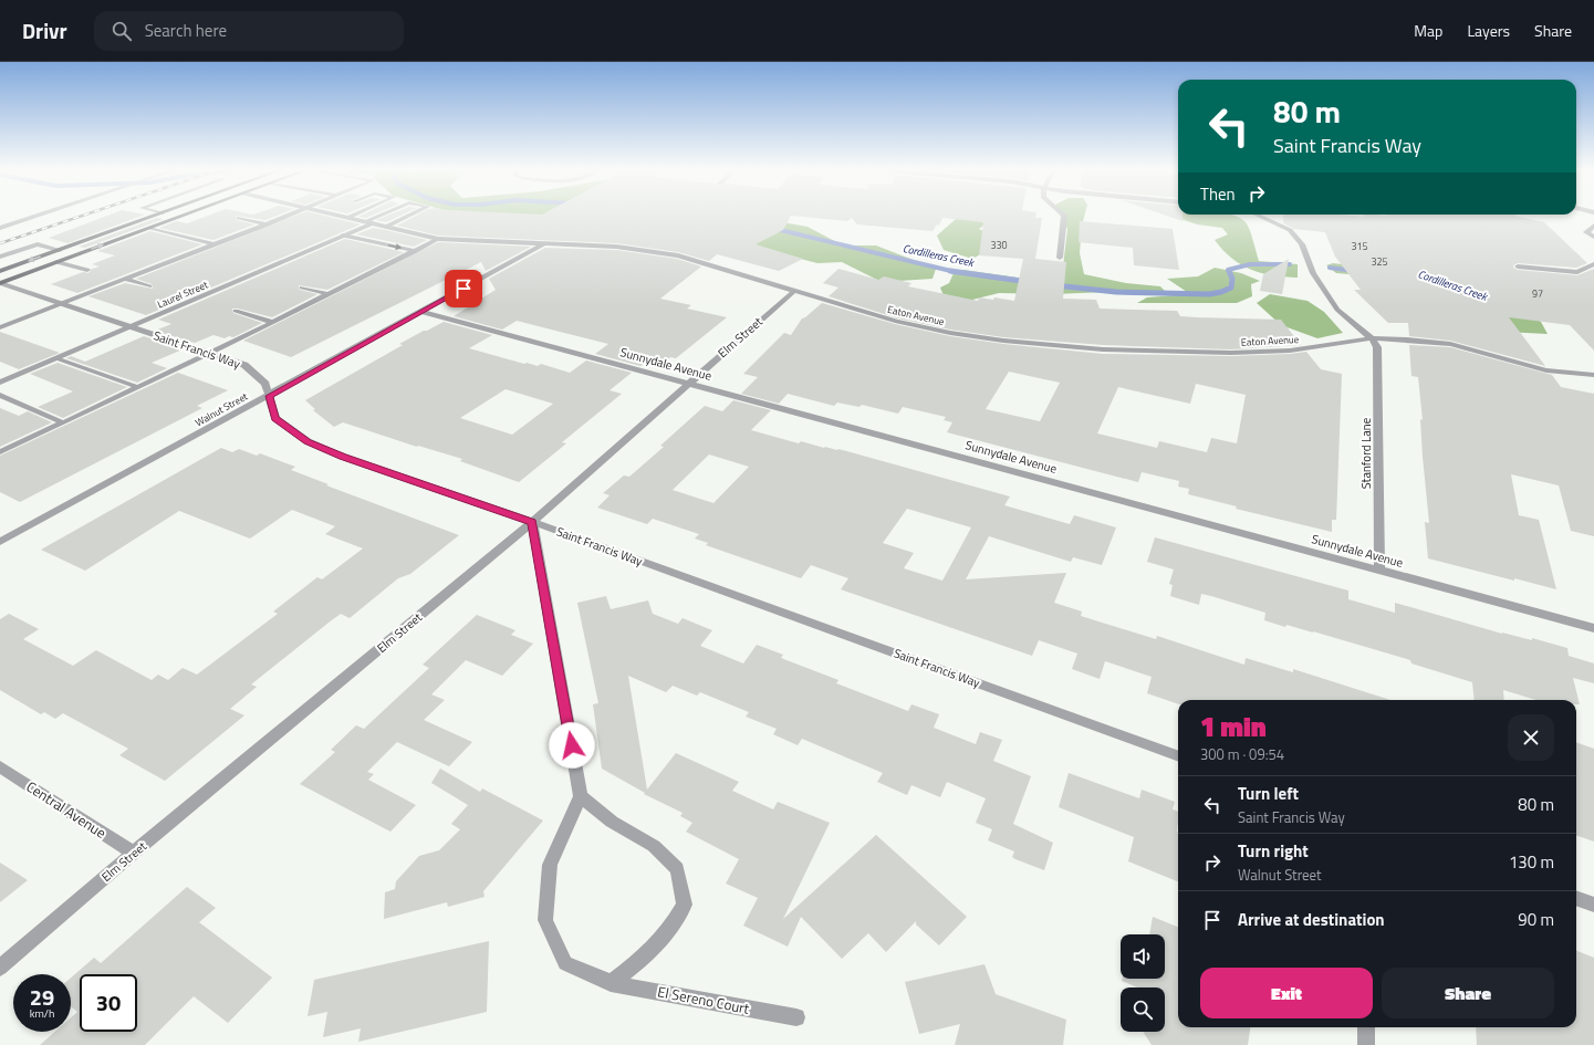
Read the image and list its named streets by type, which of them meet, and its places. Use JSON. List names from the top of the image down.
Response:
{
  "streets": {
    "street": [
      "Laurel Street",
      "Eaton Avenue",
      "Elm Street",
      "Saint Francis Way",
      "Sunnydale Avenue",
      "Walnut Street",
      "Stanford Lane",
      "Central Avenue",
      "El Sereno Court"
    ]
  },
  "crossings": [
    ["Laurel Street", "Eaton Avenue"],
    ["Laurel Street", "Saint Francis Way"],
    ["Eaton Avenue", "Elm Street"],
    ["Eaton Avenue", "Walnut Street"],
    ["Eaton Avenue", "Stanford Lane"],
    ["Elm Street", "Saint Francis Way"],
    ["Elm Street", "Sunnydale Avenue"],
    ["Elm Street", "Central Avenue"],
    ["Saint Francis Way", "Walnut Street"],
    ["Sunnydale Avenue", "Walnut Street"],
    ["Sunnydale Avenue", "Stanford Lane"]
  ],
  "water": ["Cordilleras Creek"],
  "house_numbers": [
    "330",
    "315",
    "325",
    "97"
  ],
  "page": {
    "header": "Drivr",
    "search": "Search here",
    "nav": ["Map", "Layers", "Share"],
    "turn": ["80 m", "Saint Francis Way"],
    "then": "Then",
    "heading": ["1 min", "300 m · 09:54"],
    "list": [
      {
        "name": "Turn left",
        "note": "Saint Francis Way",
        "value": "80 m"
      },
      {
        "name": "Turn right",
        "note": "Walnut Street",
        "value": "130 m"
      },
      {
        "name": "Arrive at destination",
        "value": "90 m"
      }
    ],
    "buttons": ["Exit", "Share"],
    "speed": "29 km/h",
    "limit": "30"
  }
}
